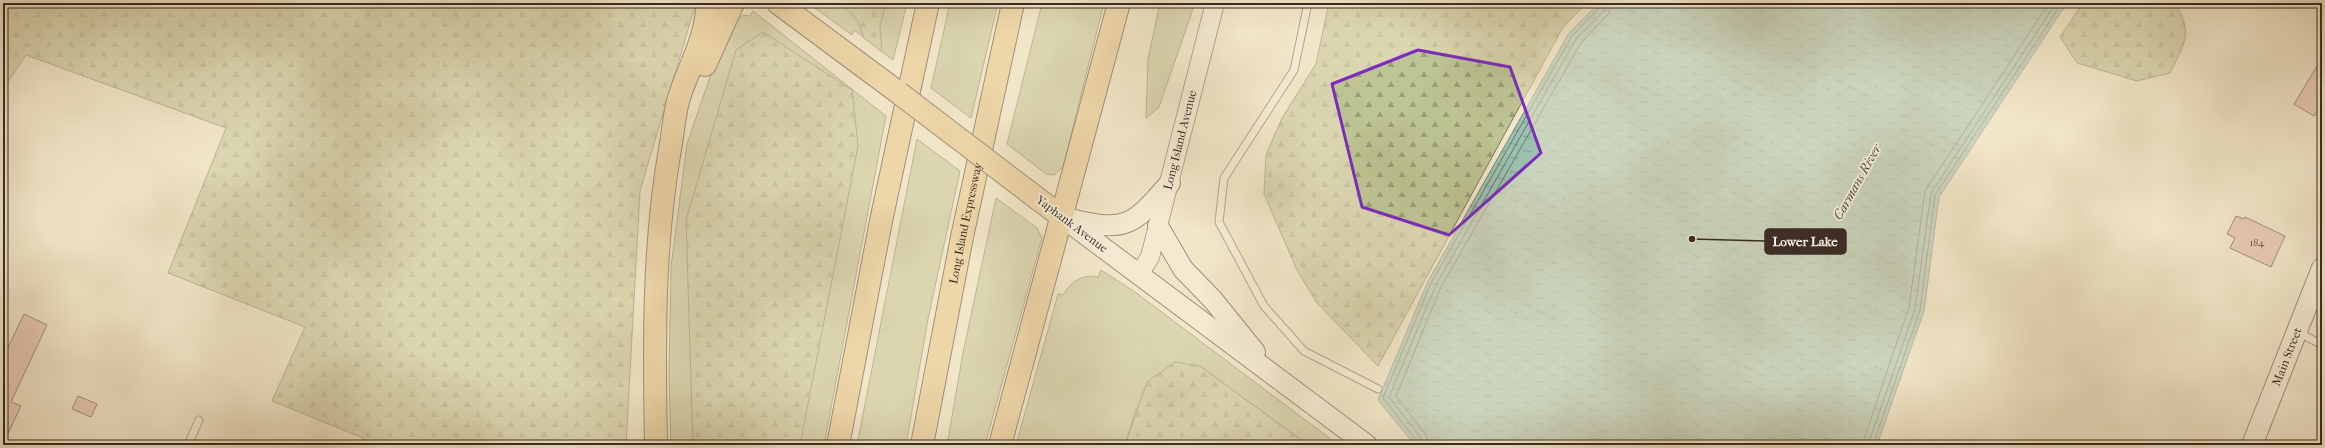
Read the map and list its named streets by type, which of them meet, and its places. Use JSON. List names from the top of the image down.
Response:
{
  "streets": {
    "main road": ["Long Island Expressway", "Yaphank Avenue", "Main Street"],
    "street": ["Long Island Avenue"]
  },
  "crossings": [
    ["Long Island Avenue", "Yaphank Avenue"]
  ],
  "water": ["Carmans River"],
  "places": ["Lower Lake"],
  "house_numbers": ["184"]
}
